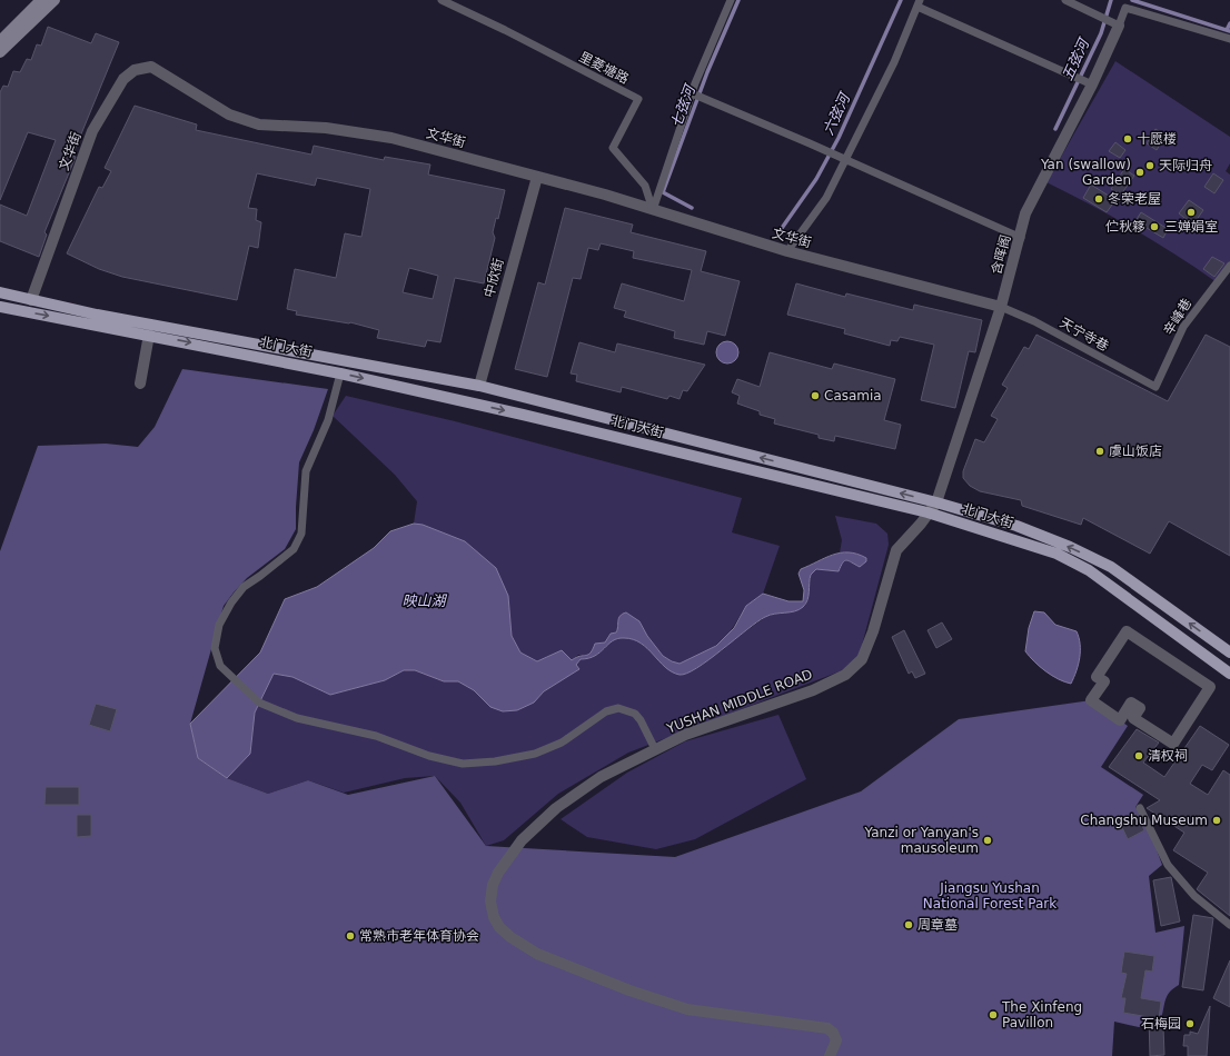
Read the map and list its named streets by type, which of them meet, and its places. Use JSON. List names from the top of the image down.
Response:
{
  "streets": {
    "main road": ["北门大街"],
    "street": [
      "文华街",
      "含晖阁",
      "中欣街",
      "YUSHAN MIDDLE ROAD"
    ],
    "lane": ["里菱塘路", "辛峰巷", "天宁寺巷"]
  },
  "crossings": [
    ["里菱塘路", "文华街"],
    ["文华街", "含晖阁"],
    ["文华街", "中欣街"],
    ["文华街", "天宁寺巷"],
    ["文华街", "北门大街"],
    ["含晖阁", "天宁寺巷"],
    ["含晖阁", "北门大街"],
    ["含晖阁", "YUSHAN MIDDLE ROAD"],
    ["中欣街", "北门大街"],
    ["辛峰巷", "天宁寺巷"],
    ["北门大街", "YUSHAN MIDDLE ROAD"]
  ],
  "water": [
    "五弦河",
    "七弦河",
    "六弦河",
    "映山湖"
  ],
  "parks": ["Jiangsu Yushan National Forest Park"],
  "places": [
    "十愿楼",
    "天际归舟",
    "Yan (swallow) Garden",
    "冬荣老屋",
    "三婵娟室",
    "伫秋簃",
    "Casamia",
    "虞山饭店",
    "清权祠",
    "Changshu Museum",
    "Yanzi or Yanyan's mausoleum",
    "周章墓",
    "常熟市老年体育协会",
    "The Xinfeng Pavillon",
    "石梅园"
  ]
}
